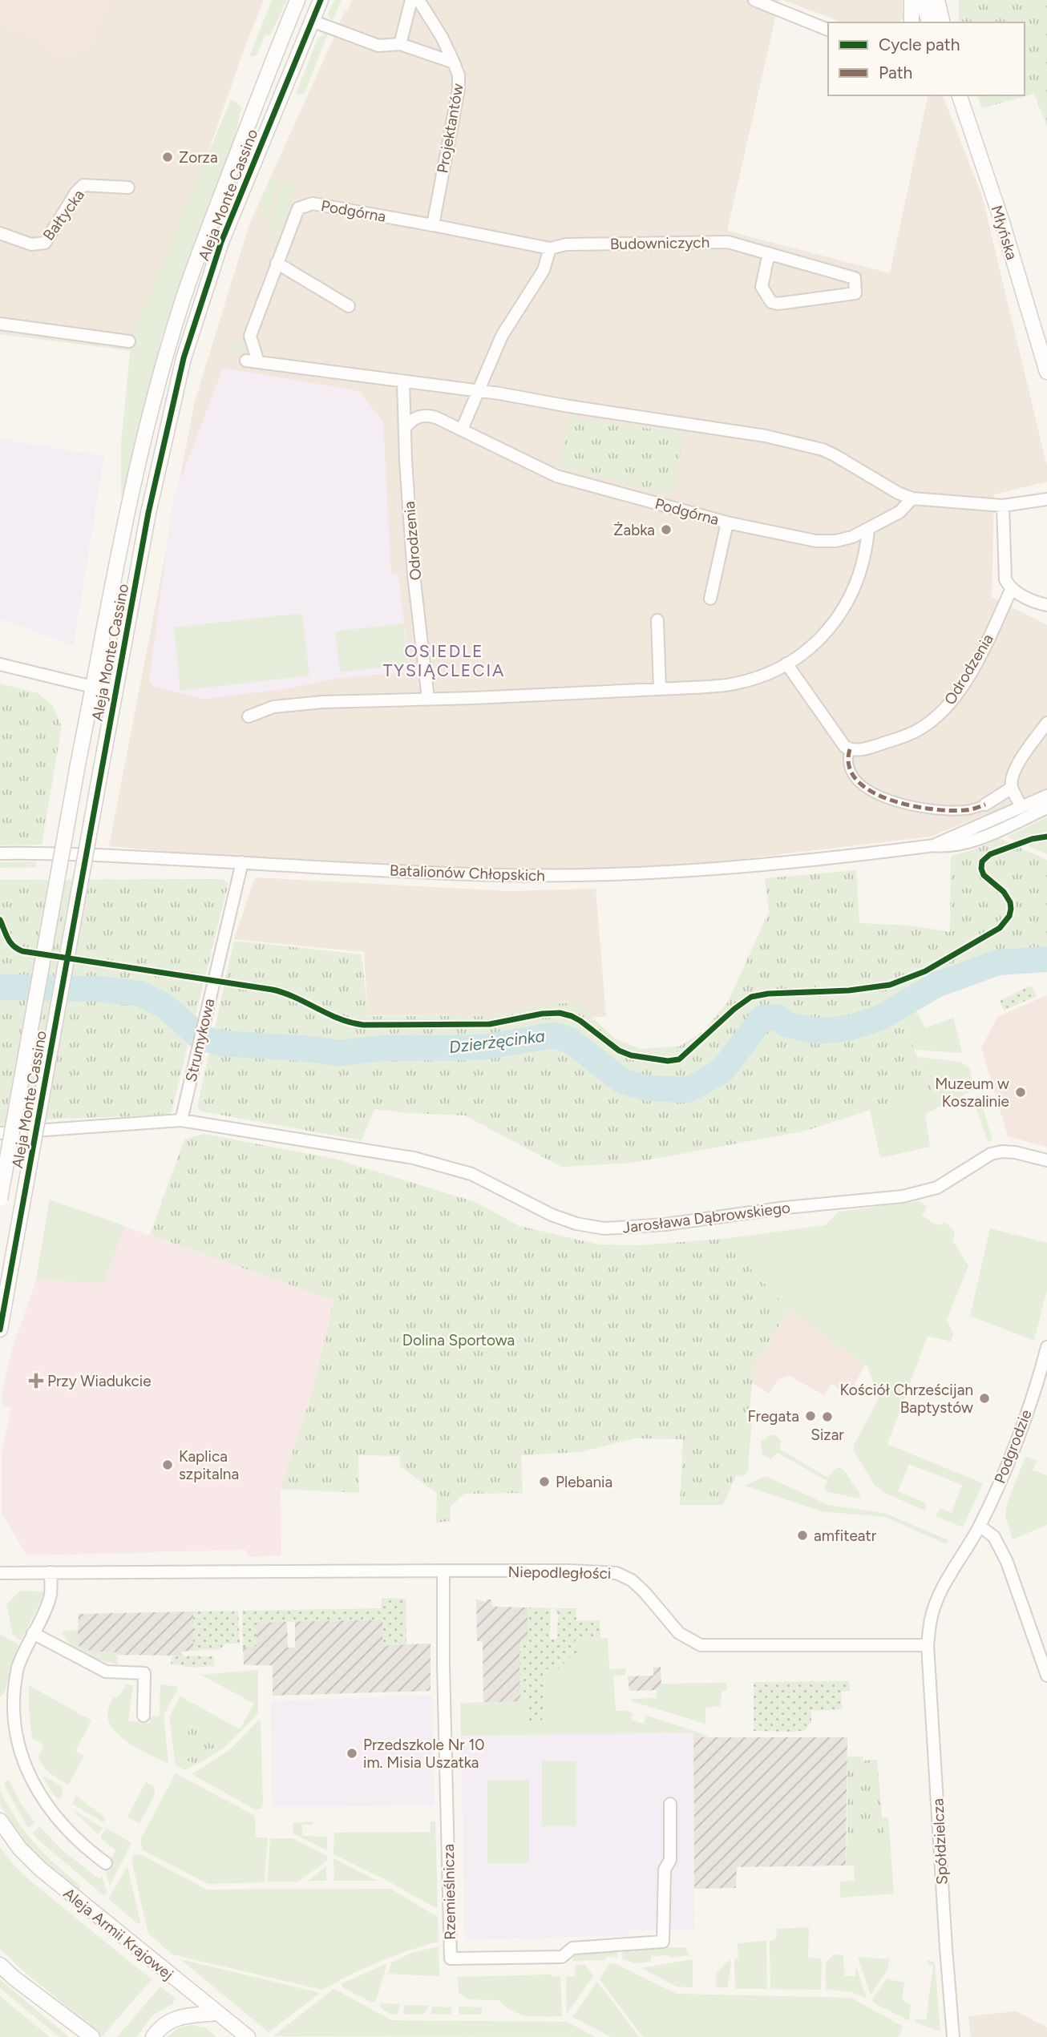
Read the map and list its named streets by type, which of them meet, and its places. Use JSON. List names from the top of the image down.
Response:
{
  "streets": {
    "street": [
      "Projektantów",
      "Aleja Monte Cassino",
      "Podgórna",
      "Bałtycka",
      "Młyńska",
      "Budowniczych",
      "Odrodzenia",
      "Batalionów Chłopskich",
      "Strumykowa",
      "Jarosława Dąbrowskiego",
      "Podgrodzie",
      "Niepodległości",
      "Spółdzielcza",
      "Rzemieślnicza",
      "Aleja Armii Krajowej"
    ]
  },
  "crossings": [
    ["Projektantów", "Aleja Monte Cassino"],
    ["Projektantów", "Podgórna"],
    ["Podgórna", "Odrodzenia"],
    ["Batalionów Chłopskich", "Strumykowa"],
    ["Strumykowa", "Jarosława Dąbrowskiego"],
    ["Podgrodzie", "Niepodległości"],
    ["Podgrodzie", "Spółdzielcza"],
    ["Niepodległości", "Spółdzielcza"],
    ["Niepodległości", "Rzemieślnicza"]
  ],
  "districts": ["OSIEDLE TYSIĄCLECIA"],
  "water": ["Dzierżęcinka"],
  "parks": ["Dolina Sportowa"],
  "places": {
    "other": [
      "Zorza",
      "Żabka",
      "Muzeum w Koszalinie",
      "Kościół Chrześcijan Baptystów",
      "Fregata",
      "Sizar",
      "Kaplica szpitalna",
      "Plebania",
      "amfiteatr",
      "Przedszkole Nr 10 im. Misia Uszatka"
    ],
    "health": ["Przy Wiadukcie"]
  },
  "legend": ["Cycle path", "Path"]
}
